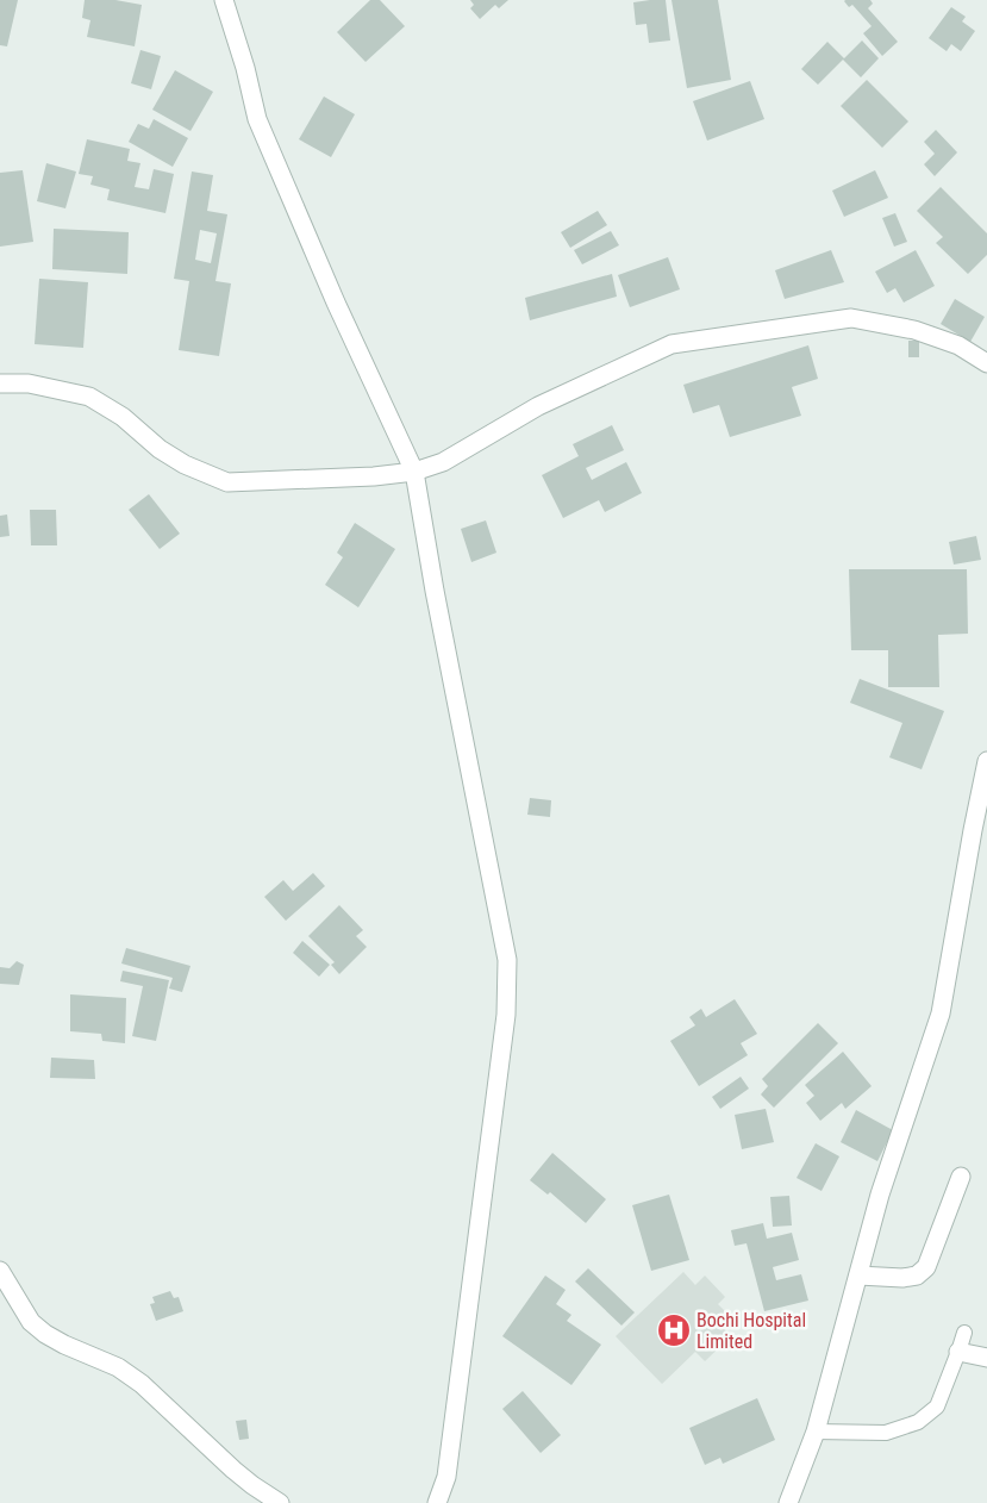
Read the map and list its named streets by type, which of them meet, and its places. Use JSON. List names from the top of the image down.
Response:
{
  "places": {
    "hospital": ["Bochi Hospital Limited"]
  }
}
